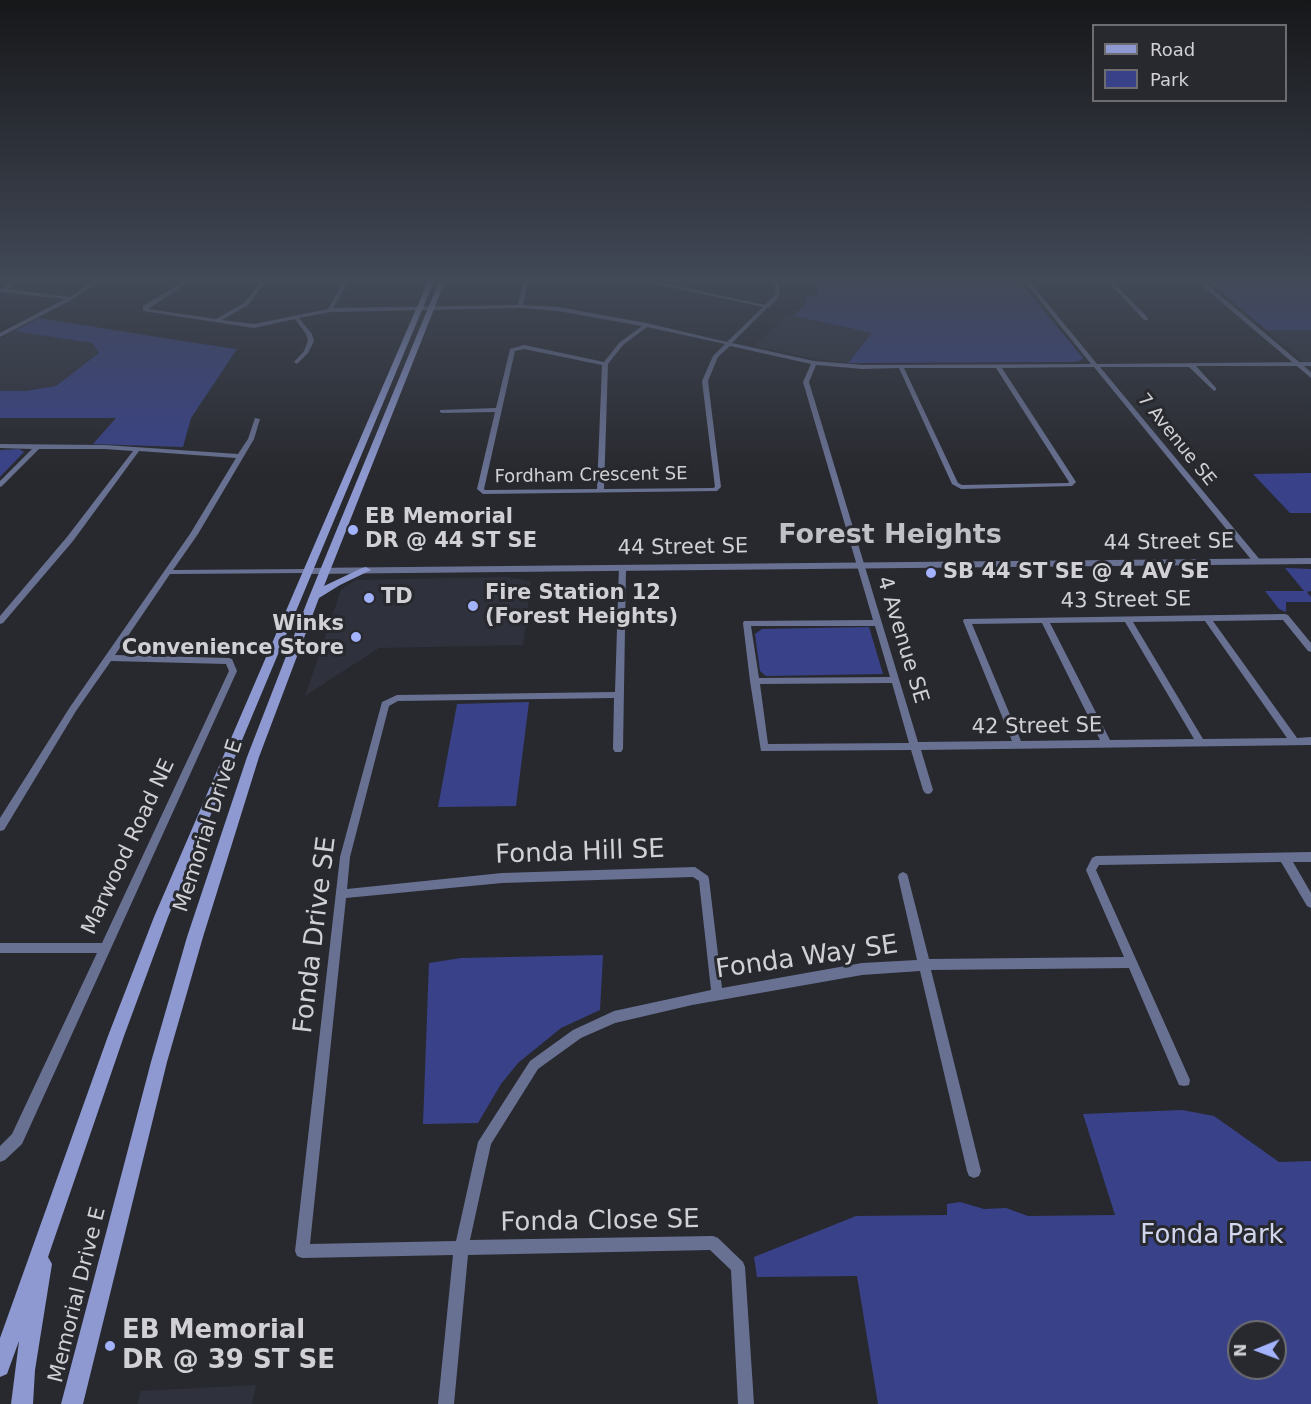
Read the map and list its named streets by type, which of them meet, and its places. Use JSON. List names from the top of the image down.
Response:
{
  "streets": {
    "main road": ["Memorial Drive E"],
    "street": [
      "7 Avenue SE",
      "Fordham Crescent SE",
      "44 Street SE",
      "43 Street SE",
      "4 Avenue SE",
      "42 Street SE",
      "Marwood Road NE",
      "Fonda Hill SE",
      "Fonda Drive SE",
      "Fonda Way SE",
      "Fonda Close SE"
    ]
  },
  "crossings": [
    ["7 Avenue SE", "44 Street SE"],
    ["44 Street SE", "4 Avenue SE"],
    ["44 Street SE", "Memorial Drive E"],
    ["43 Street SE", "42 Street SE"],
    ["4 Avenue SE", "42 Street SE"],
    ["Fonda Hill SE", "Fonda Drive SE"],
    ["Fonda Hill SE", "Fonda Way SE"],
    ["Fonda Drive SE", "Fonda Way SE"],
    ["Fonda Drive SE", "Fonda Close SE"],
    ["Fonda Way SE", "Fonda Close SE"]
  ],
  "districts": ["Forest Heights"],
  "parks": ["Fonda Park"],
  "places": [
    "EB Memorial DR @ 44 ST SE",
    "SB 44 ST SE @ 4 AV SE",
    "TD",
    "Fire Station 12 (Forest Heights)",
    "Winks Convenience Store",
    "EB Memorial DR @ 39 ST SE"
  ],
  "legend": ["Road", "Park"],
  "north": "left"
}
